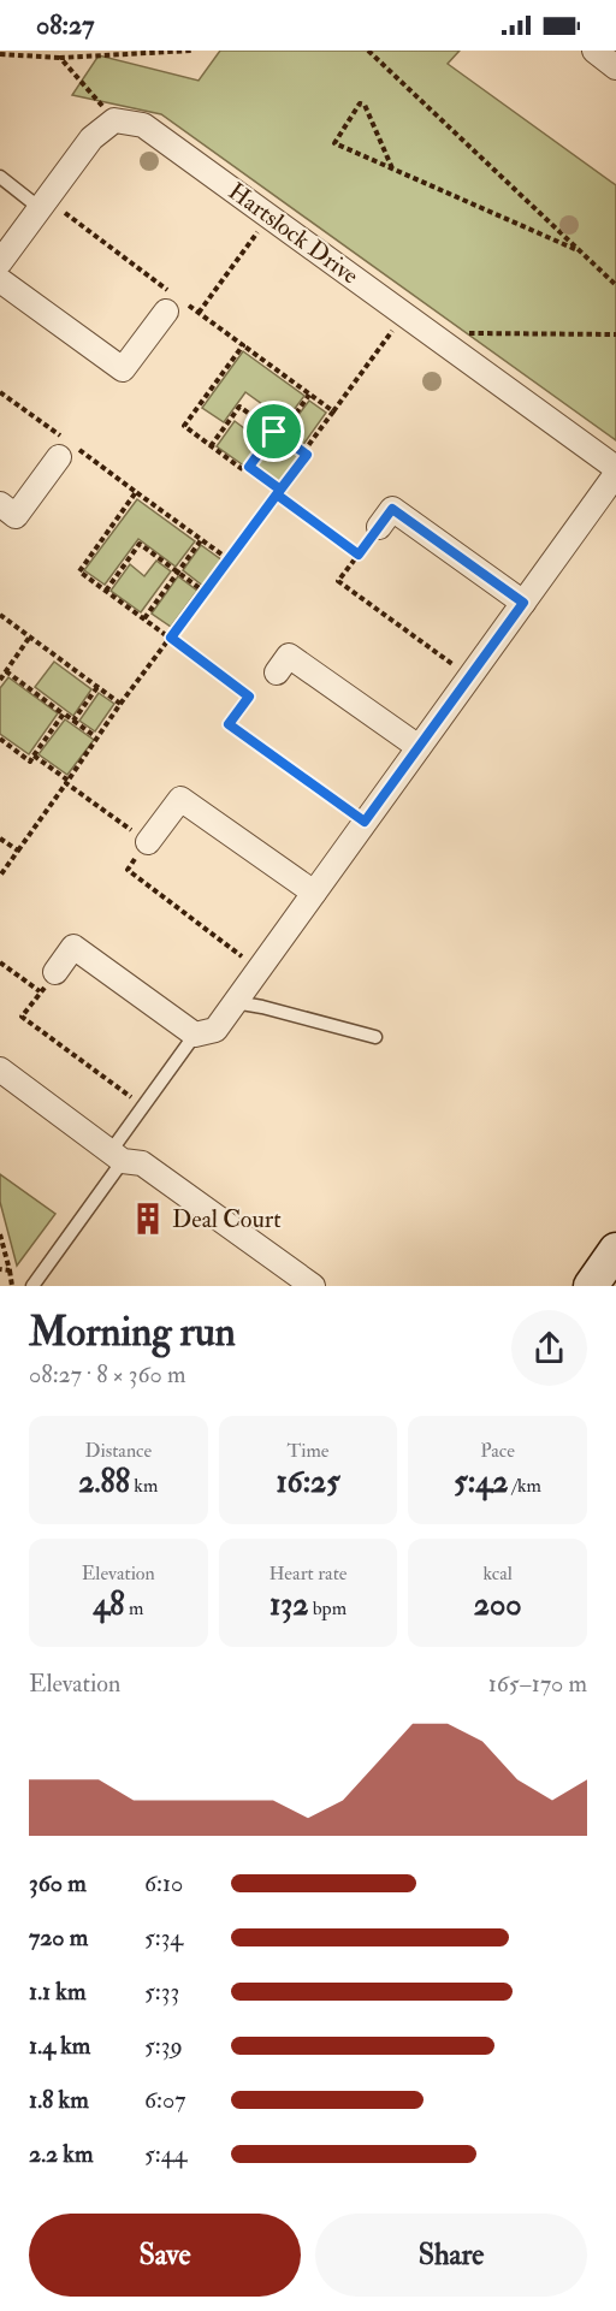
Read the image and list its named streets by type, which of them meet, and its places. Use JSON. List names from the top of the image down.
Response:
{
  "streets": {
    "street": ["Hartslock Drive"]
  },
  "places": {
    "building": ["Deal Court"]
  },
  "page": {
    "status": "08:27",
    "heading": ["Morning run", "08:27 · 8 × 360 m"],
    "stats": [
      ["Distance", "2.88 km"],
      ["Time", "16:25"],
      ["Pace", "5:42 /km"],
      ["Elevation", "48 m"],
      ["Heart rate", "132 bpm"],
      ["kcal", "200"]
    ],
    "chart": ["Elevation", "165–170 m"],
    "list": [
      {
        "name": "360 m",
        "note": "6:10"
      },
      {
        "name": "720 m",
        "note": "5:34"
      },
      {
        "name": "1.1 km",
        "note": "5:33"
      },
      {
        "name": "1.4 km",
        "note": "5:39"
      },
      {
        "name": "1.8 km",
        "note": "6:07"
      },
      {
        "name": "2.2 km",
        "note": "5:44"
      }
    ],
    "buttons": ["Save", "Share"]
  }
}
